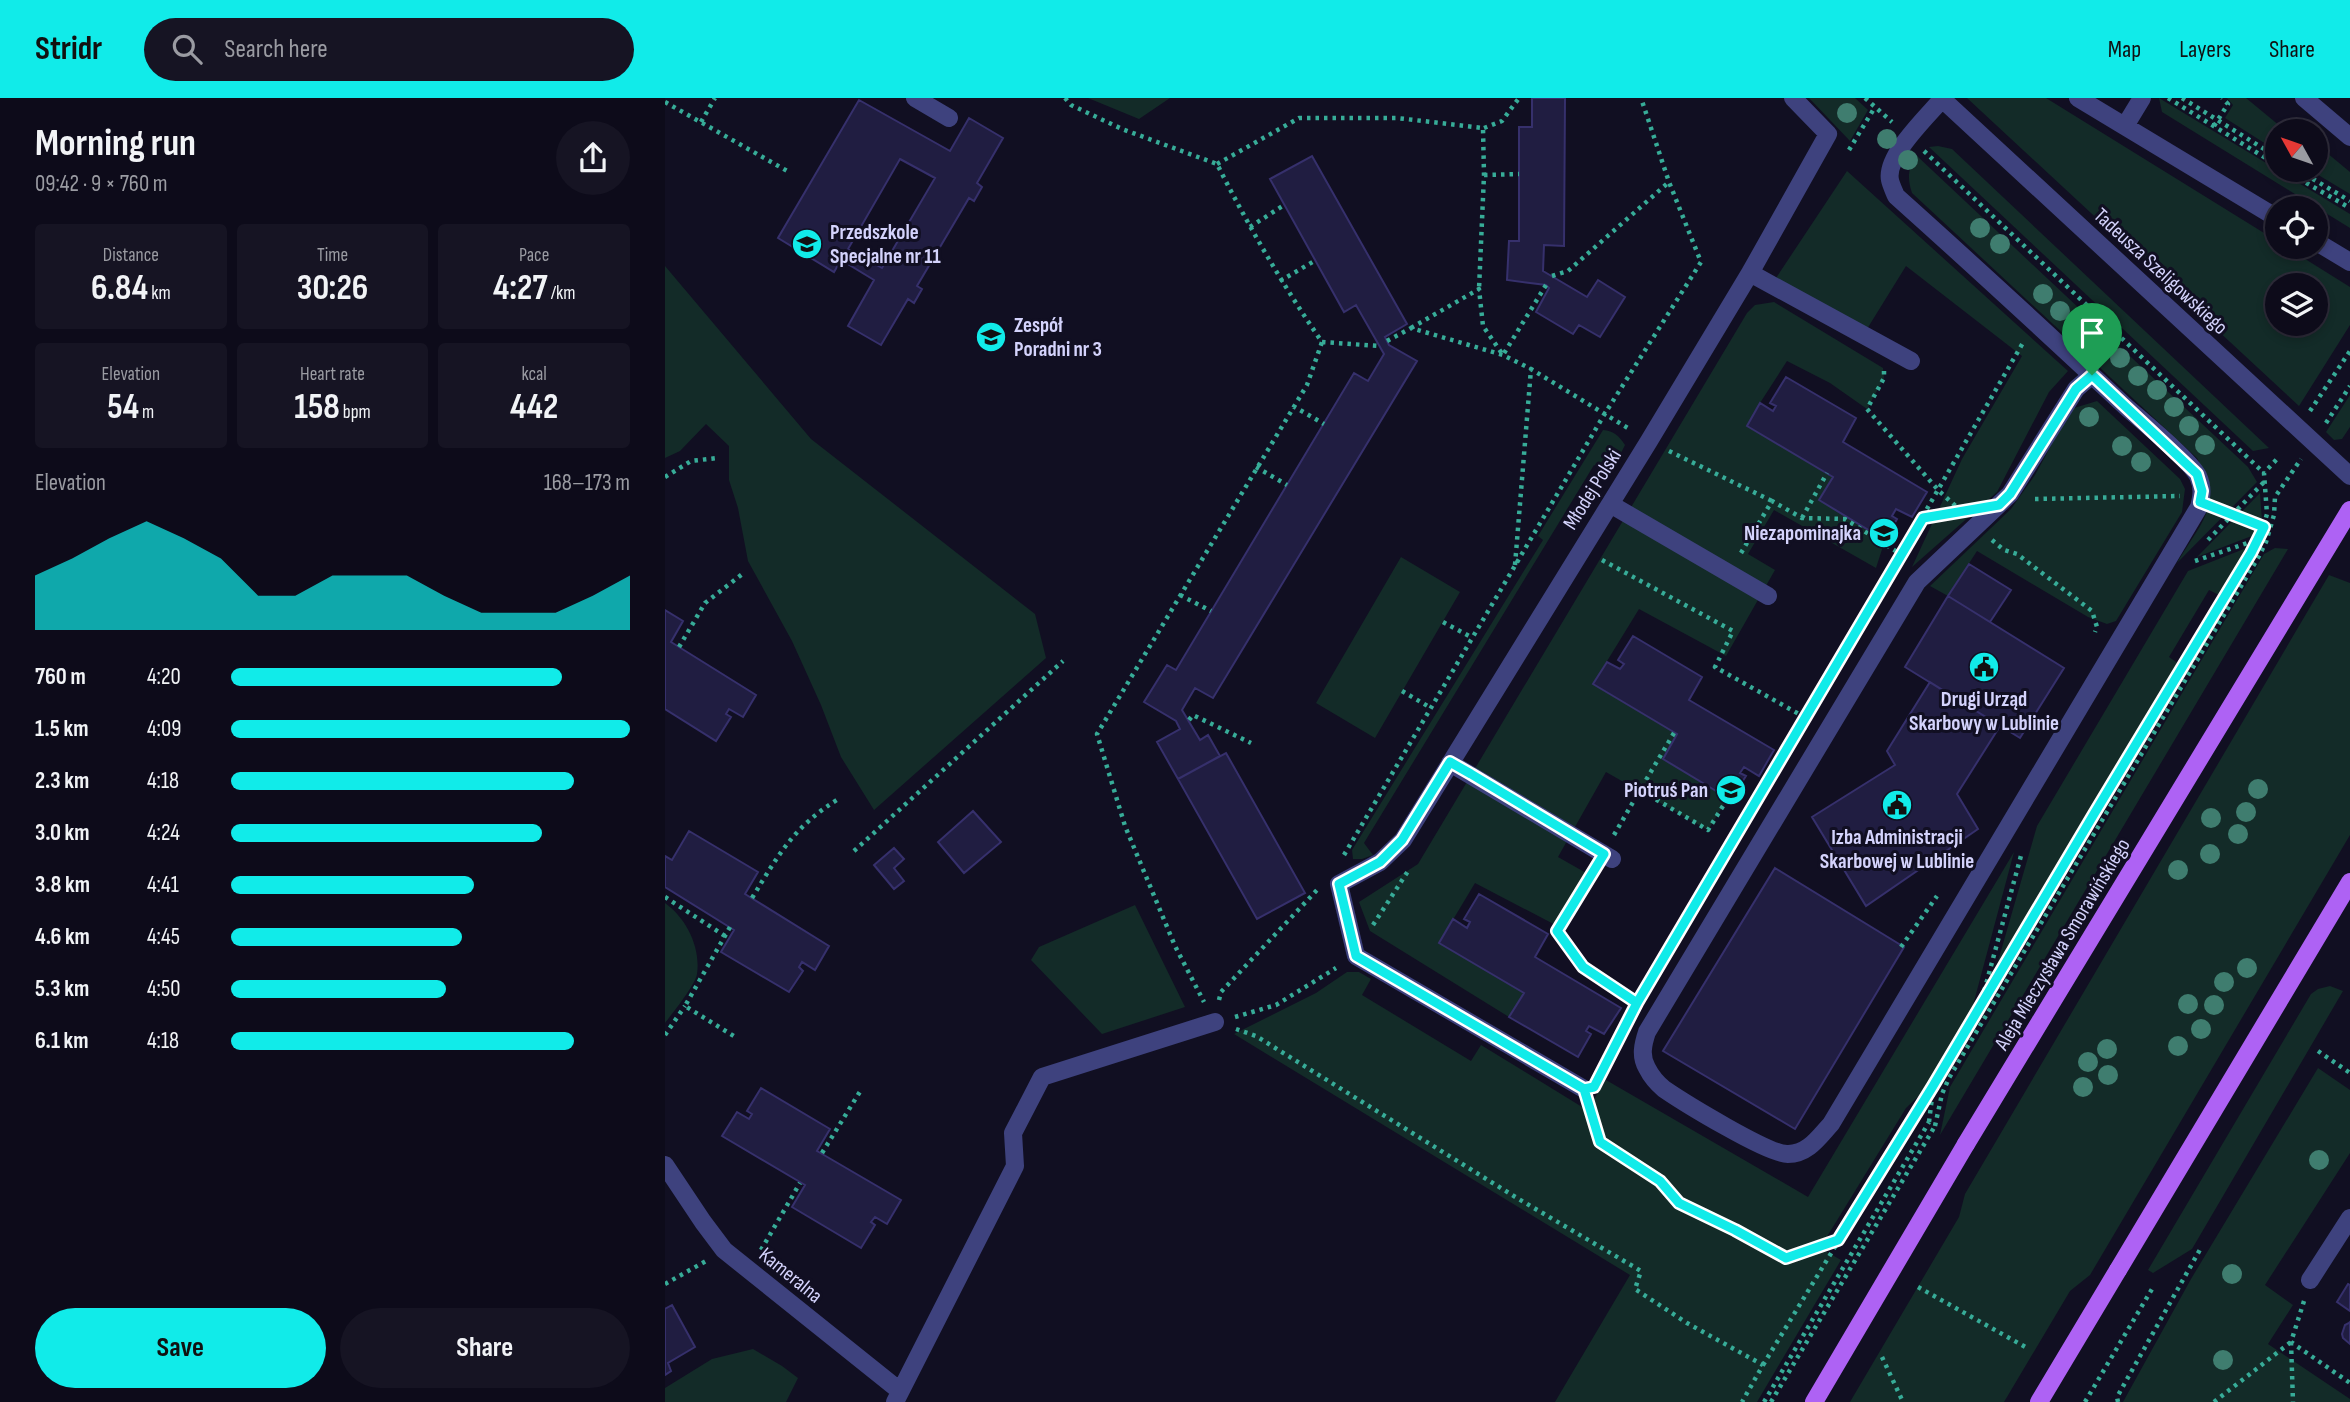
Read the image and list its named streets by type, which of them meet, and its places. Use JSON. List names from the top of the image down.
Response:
{
  "streets": {
    "main road": ["Aleja Mieczysława Smorawińskiego"],
    "street": ["Tadeusza Szeligowskiego", "Młodej Polski", "Kameralna"]
  },
  "places": {
    "school or university": [
      "Przedszkole Specjalne nr 11",
      "Zespół Poradni nr 3",
      "Niezapominajka",
      "Piotruś Pan"
    ],
    "public building": ["Drugi Urząd Skarbowy w Lublinie", "Izba Administracji Skarbowej w Lublinie"]
  },
  "north": "top left",
  "page": {
    "header": "Stridr",
    "search": "Search here",
    "nav": ["Map", "Layers", "Share"],
    "heading": ["Morning run", "09:42 · 9 × 760 m"],
    "stats": [
      ["Distance", "6.84 km"],
      ["Time", "30:26"],
      ["Pace", "4:27 /km"],
      ["Elevation", "54 m"],
      ["Heart rate", "158 bpm"],
      ["kcal", "442"]
    ],
    "chart": ["Elevation", "168–173 m"],
    "list": [
      {
        "name": "760 m",
        "note": "4:20"
      },
      {
        "name": "1.5 km",
        "note": "4:09"
      },
      {
        "name": "2.3 km",
        "note": "4:18"
      },
      {
        "name": "3.0 km",
        "note": "4:24"
      },
      {
        "name": "3.8 km",
        "note": "4:41"
      },
      {
        "name": "4.6 km",
        "note": "4:45"
      },
      {
        "name": "5.3 km",
        "note": "4:50"
      },
      {
        "name": "6.1 km",
        "note": "4:18"
      }
    ],
    "buttons": ["Save", "Share"]
  }
}
